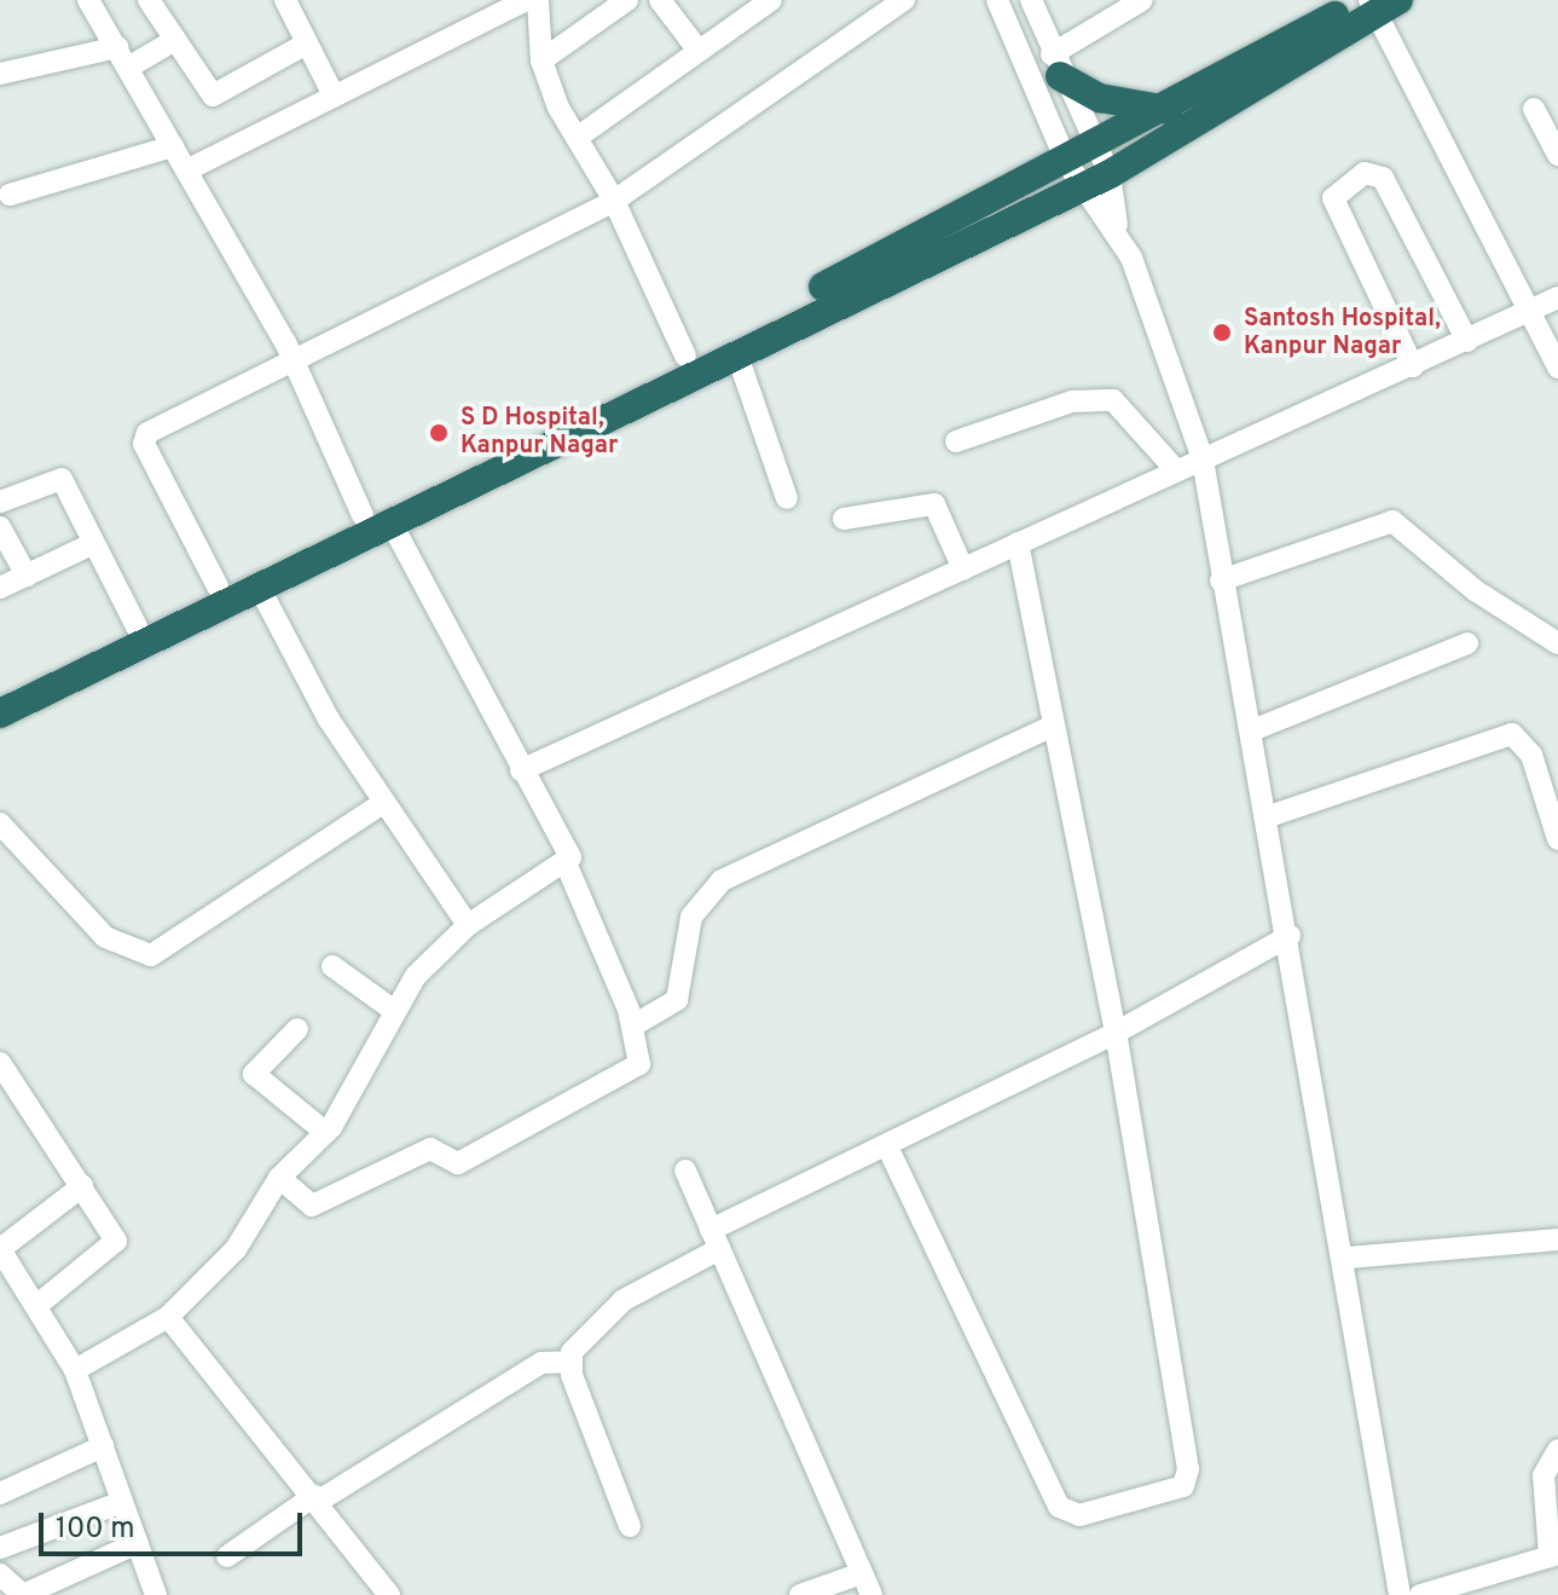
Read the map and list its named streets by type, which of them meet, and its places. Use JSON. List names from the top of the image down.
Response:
{
  "places": ["Santosh Hospital, Kanpur Nagar", "S D Hospital, Kanpur Nagar"],
  "scale_bar": "100 m"
}
